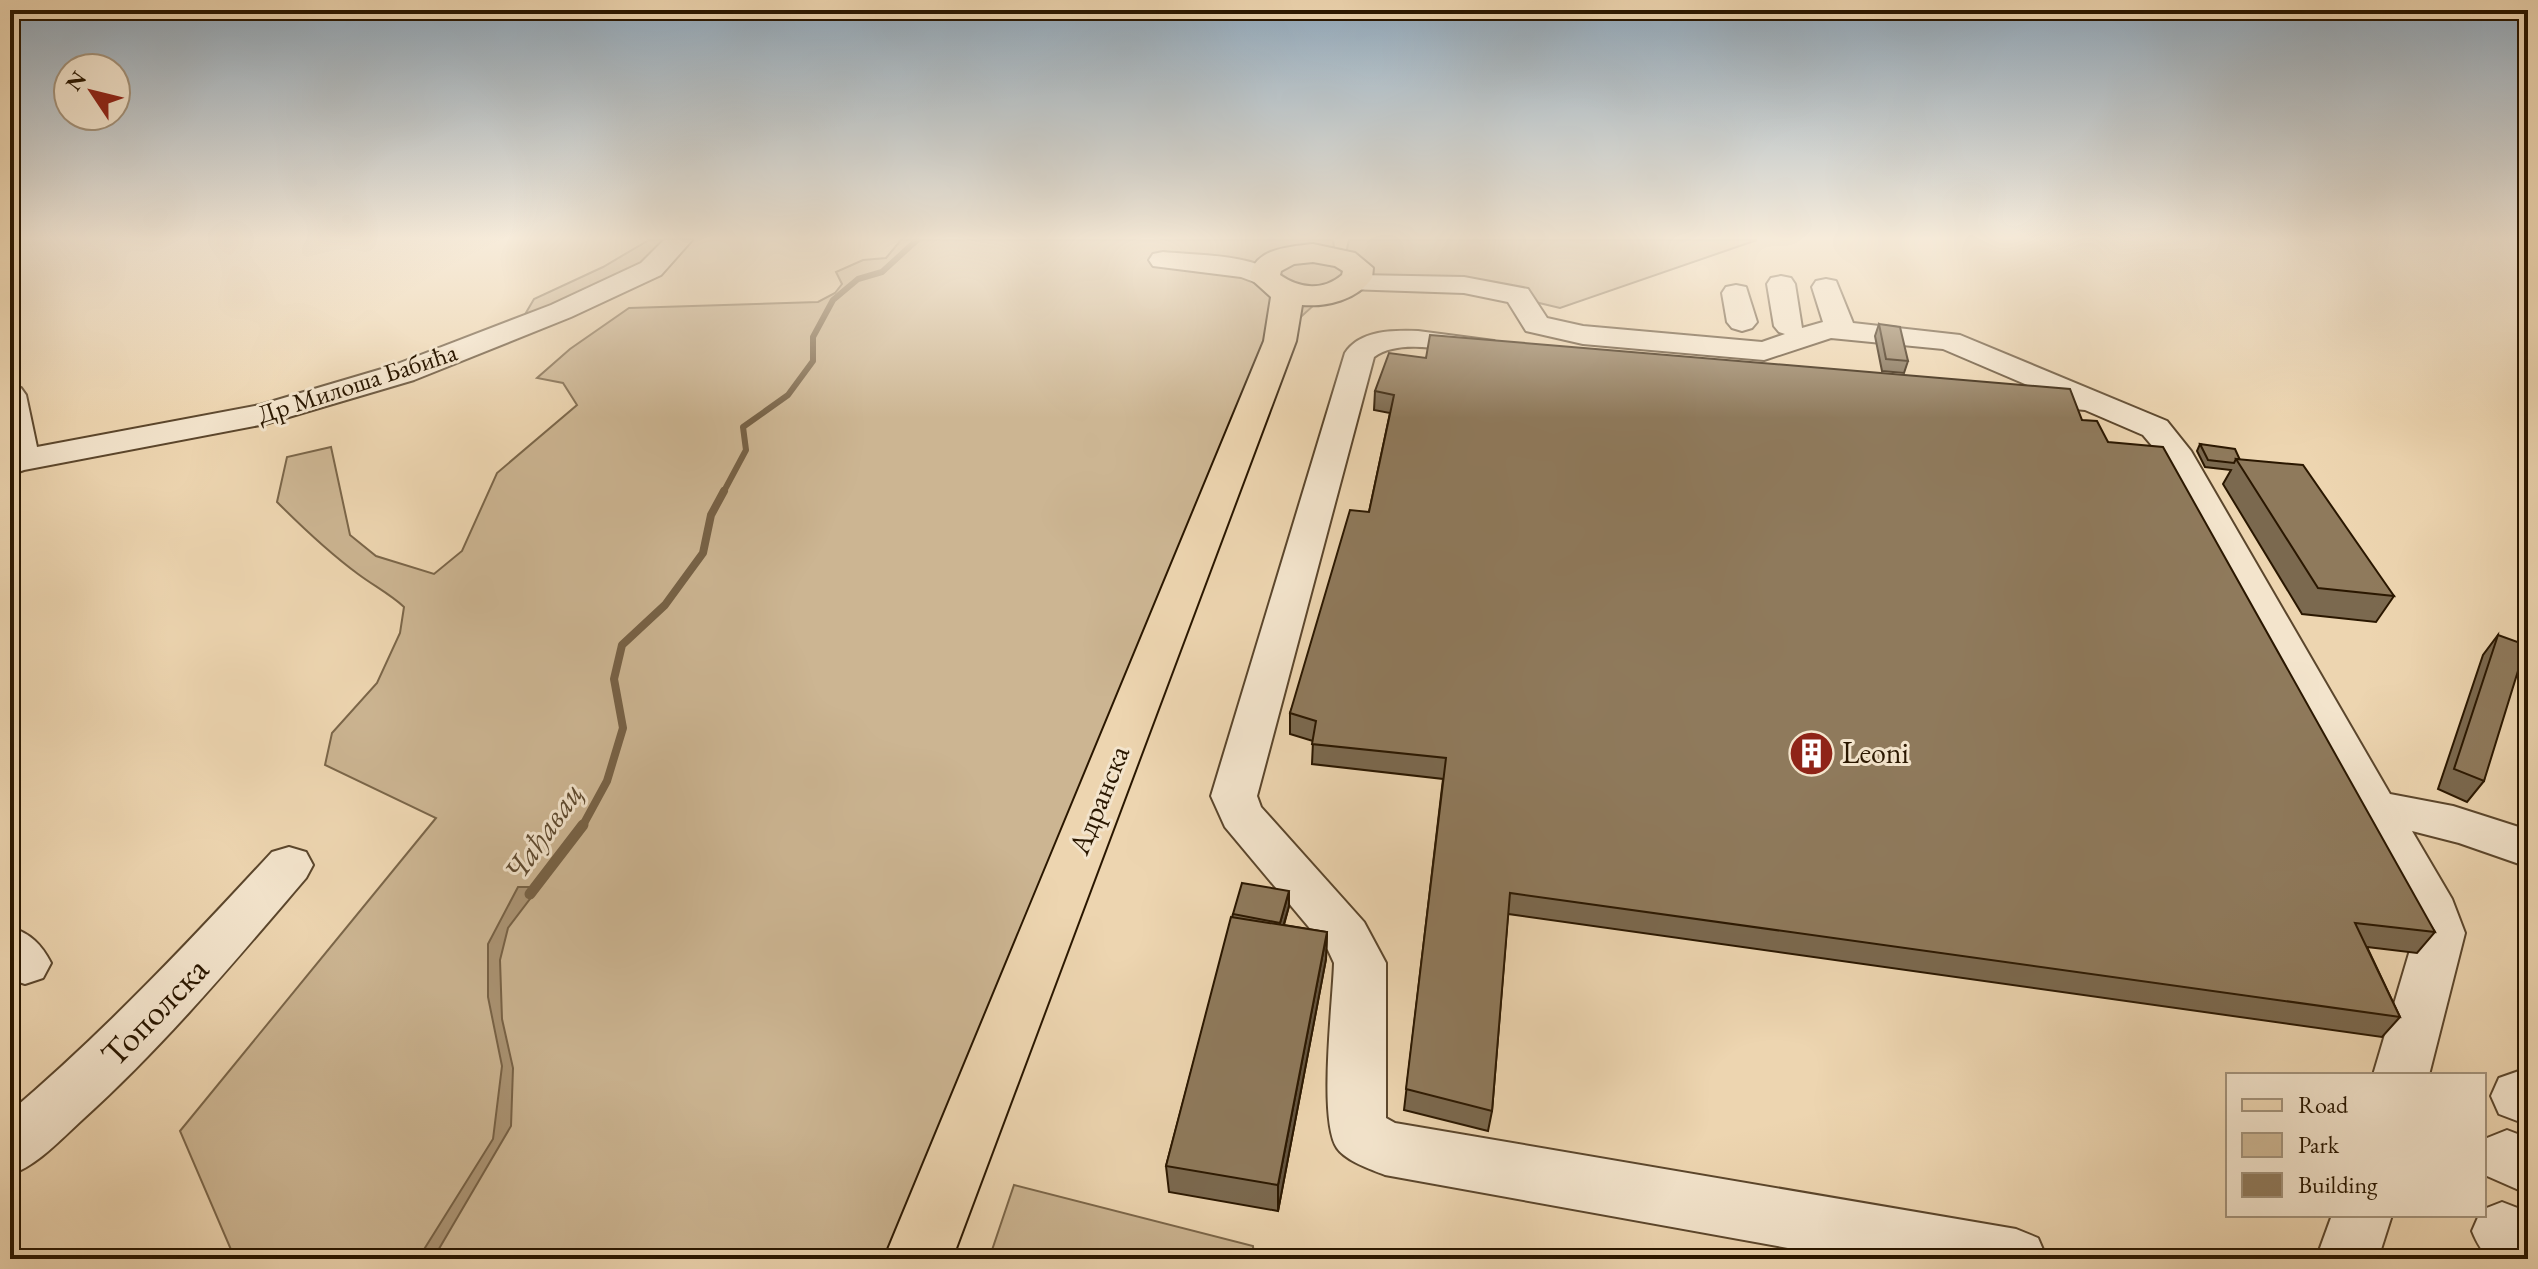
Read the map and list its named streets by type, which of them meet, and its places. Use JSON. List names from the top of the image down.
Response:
{
  "streets": {
    "main road": ["Адранска"],
    "street": ["Др Милоша Бабића", "Тополска"]
  },
  "water": ["Чађавац"],
  "places": {
    "building": ["Leoni"]
  },
  "legend": ["Road", "Park", "Building"],
  "north": "top left"
}
